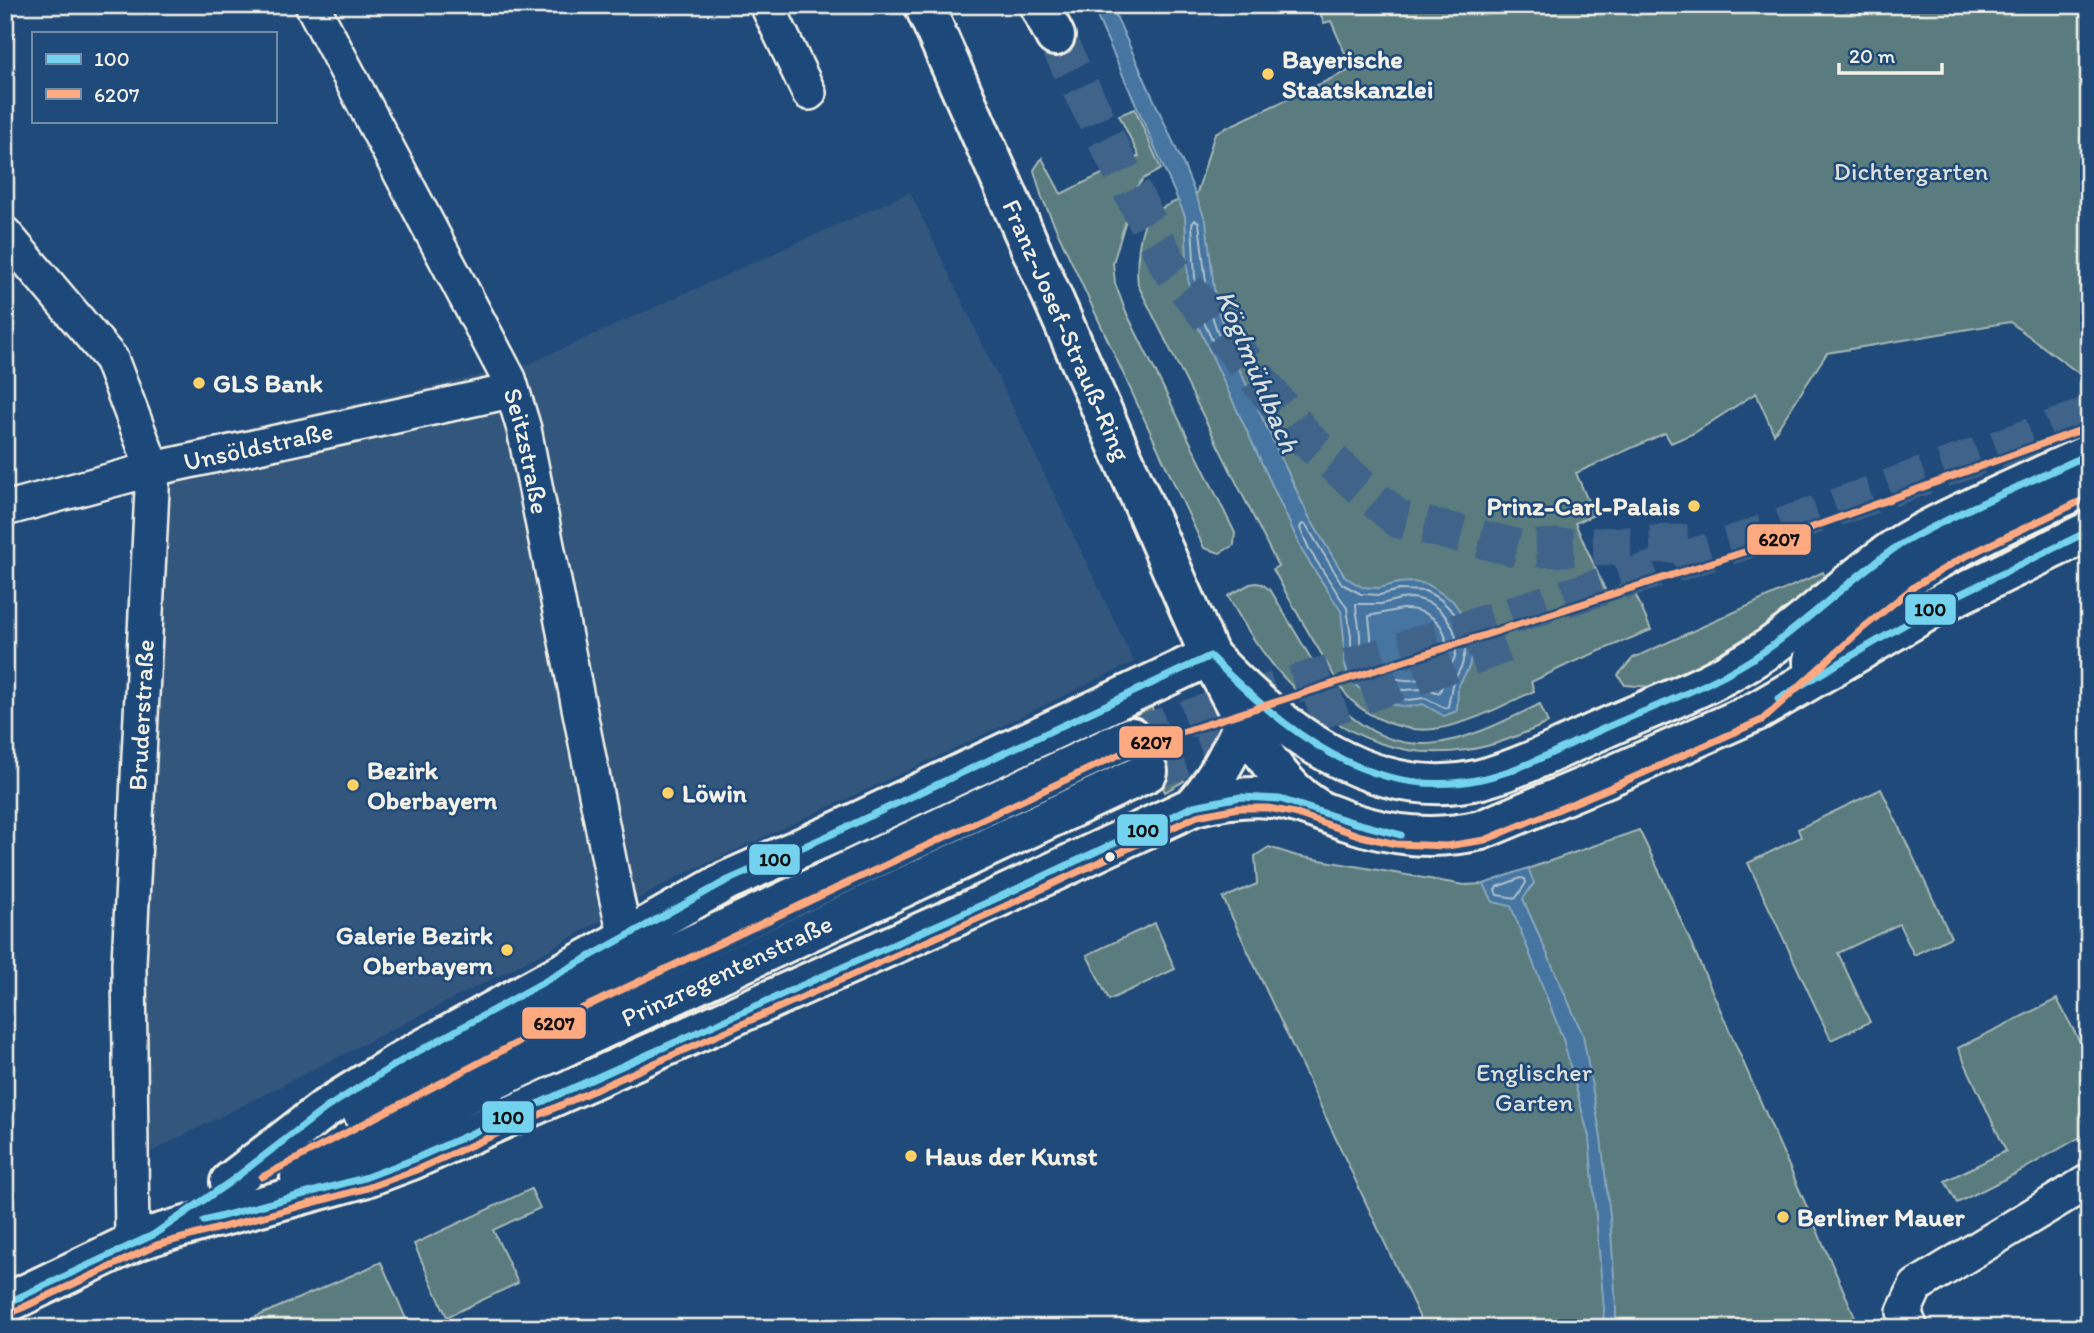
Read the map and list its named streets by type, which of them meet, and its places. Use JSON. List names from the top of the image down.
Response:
{
  "streets": {
    "main road": ["Franz-Josef-Strauß-Ring", "Prinzregentenstraße"],
    "street": ["Unsöldstraße", "Seitzstraße", "Bruderstraße"]
  },
  "crossings": [
    ["Unsöldstraße", "Seitzstraße"],
    ["Unsöldstraße", "Bruderstraße"],
    ["Bruderstraße", "Prinzregentenstraße"]
  ],
  "water": ["Köglmühlbach"],
  "parks": ["Dichtergarten", "Englischer Garten"],
  "places": [
    "Bayerische Staatskanzlei",
    "GLS Bank",
    "Prinz-Carl-Palais",
    "Bezirk Oberbayern",
    "Löwin",
    "Galerie Bezirk Oberbayern",
    "Haus der Kunst",
    "Berliner Mauer"
  ],
  "lines": ["transit line 6207", "transit line 100"],
  "legend": ["100", "6207"],
  "scale_bar": "20 m"
}
